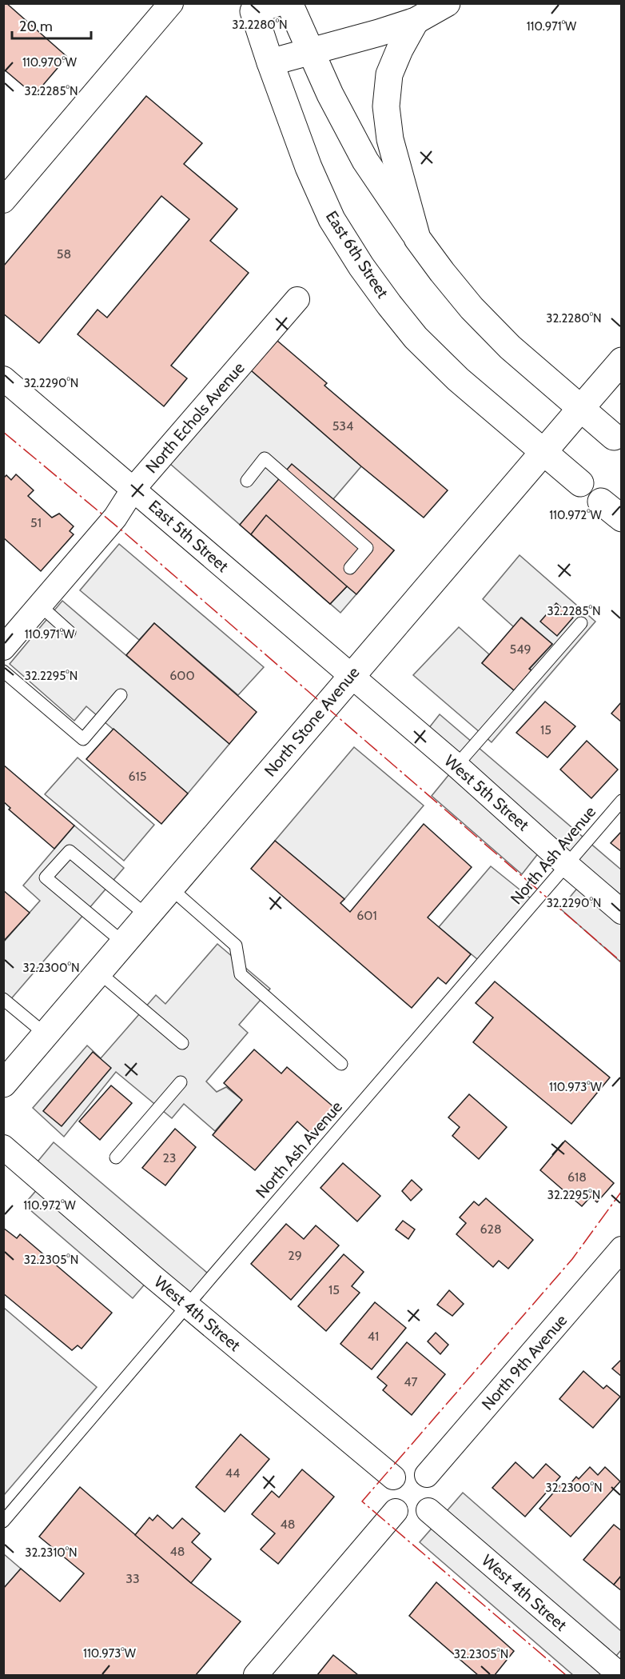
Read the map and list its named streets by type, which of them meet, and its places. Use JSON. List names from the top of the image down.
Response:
{
  "streets": {
    "main road": ["East 6th Street", "North Stone Avenue"],
    "street": [
      "North Echols Avenue",
      "East 5th Street",
      "West 5th Street",
      "West 4th Street",
      "North 9th Avenue"
    ],
    "lane": ["North Ash Avenue"]
  },
  "crossings": [
    ["East 6th Street", "North Stone Avenue"],
    ["North Echols Avenue", "East 5th Street"],
    ["East 5th Street", "North Stone Avenue"],
    ["East 5th Street", "West 5th Street"],
    ["North Stone Avenue", "West 5th Street"],
    ["West 5th Street", "North Ash Avenue"],
    ["North Ash Avenue", "West 4th Street"],
    ["West 4th Street", "North 9th Avenue"]
  ],
  "house_numbers": [
    "58",
    "534",
    "51",
    "549",
    "600",
    "15",
    "615",
    "601",
    "23",
    "618",
    "628",
    "29",
    "15",
    "41",
    "47",
    "44",
    "48",
    "48",
    "33"
  ],
  "scale_bar": "20 m",
  "coordinates": [
    "32.2280°N",
    "110.971°W",
    "110.970°W",
    "32.2285°N",
    "32.2290°N",
    "110.972°W",
    "32.2295°N",
    "32.2300°N",
    "110.973°W",
    "32.2305°N",
    "32.2310°N"
  ]
}
